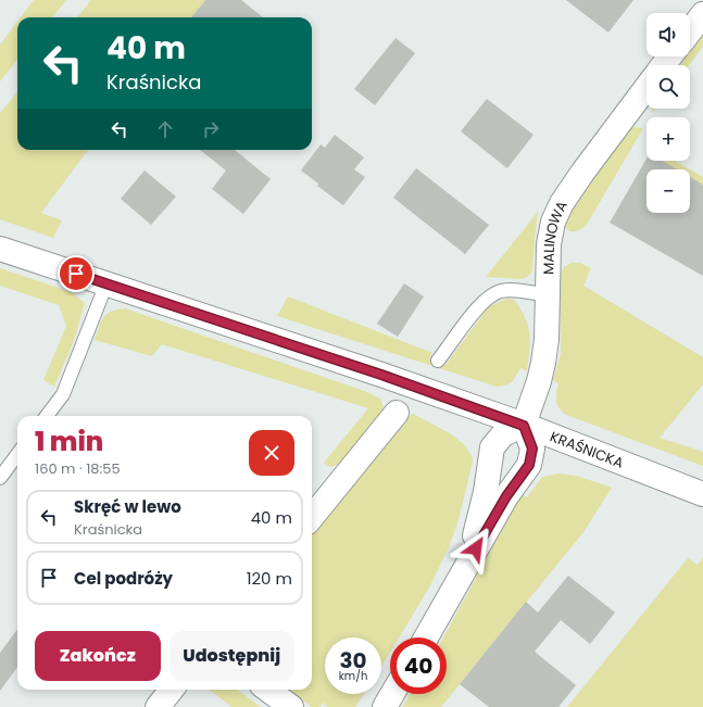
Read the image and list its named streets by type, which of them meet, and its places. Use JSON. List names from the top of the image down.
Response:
{
  "streets": {
    "street": ["MALINOWA", "KRAŚNICKA"]
  },
  "crossings": [
    ["MALINOWA", "KRAŚNICKA"]
  ],
  "page": {
    "map_buttons": ["+", "−"],
    "turn": ["40 m", "Kraśnicka"],
    "heading": ["1 min", "160 m · 18:55"],
    "list": [
      {
        "name": "Skręć w lewo",
        "note": "Kraśnicka",
        "value": "40 m"
      },
      {
        "name": "Cel podróży",
        "value": "120 m"
      }
    ],
    "buttons": ["Zakończ", "Udostępnij"],
    "speed": "30 km/h",
    "limit": "40"
  }
}
